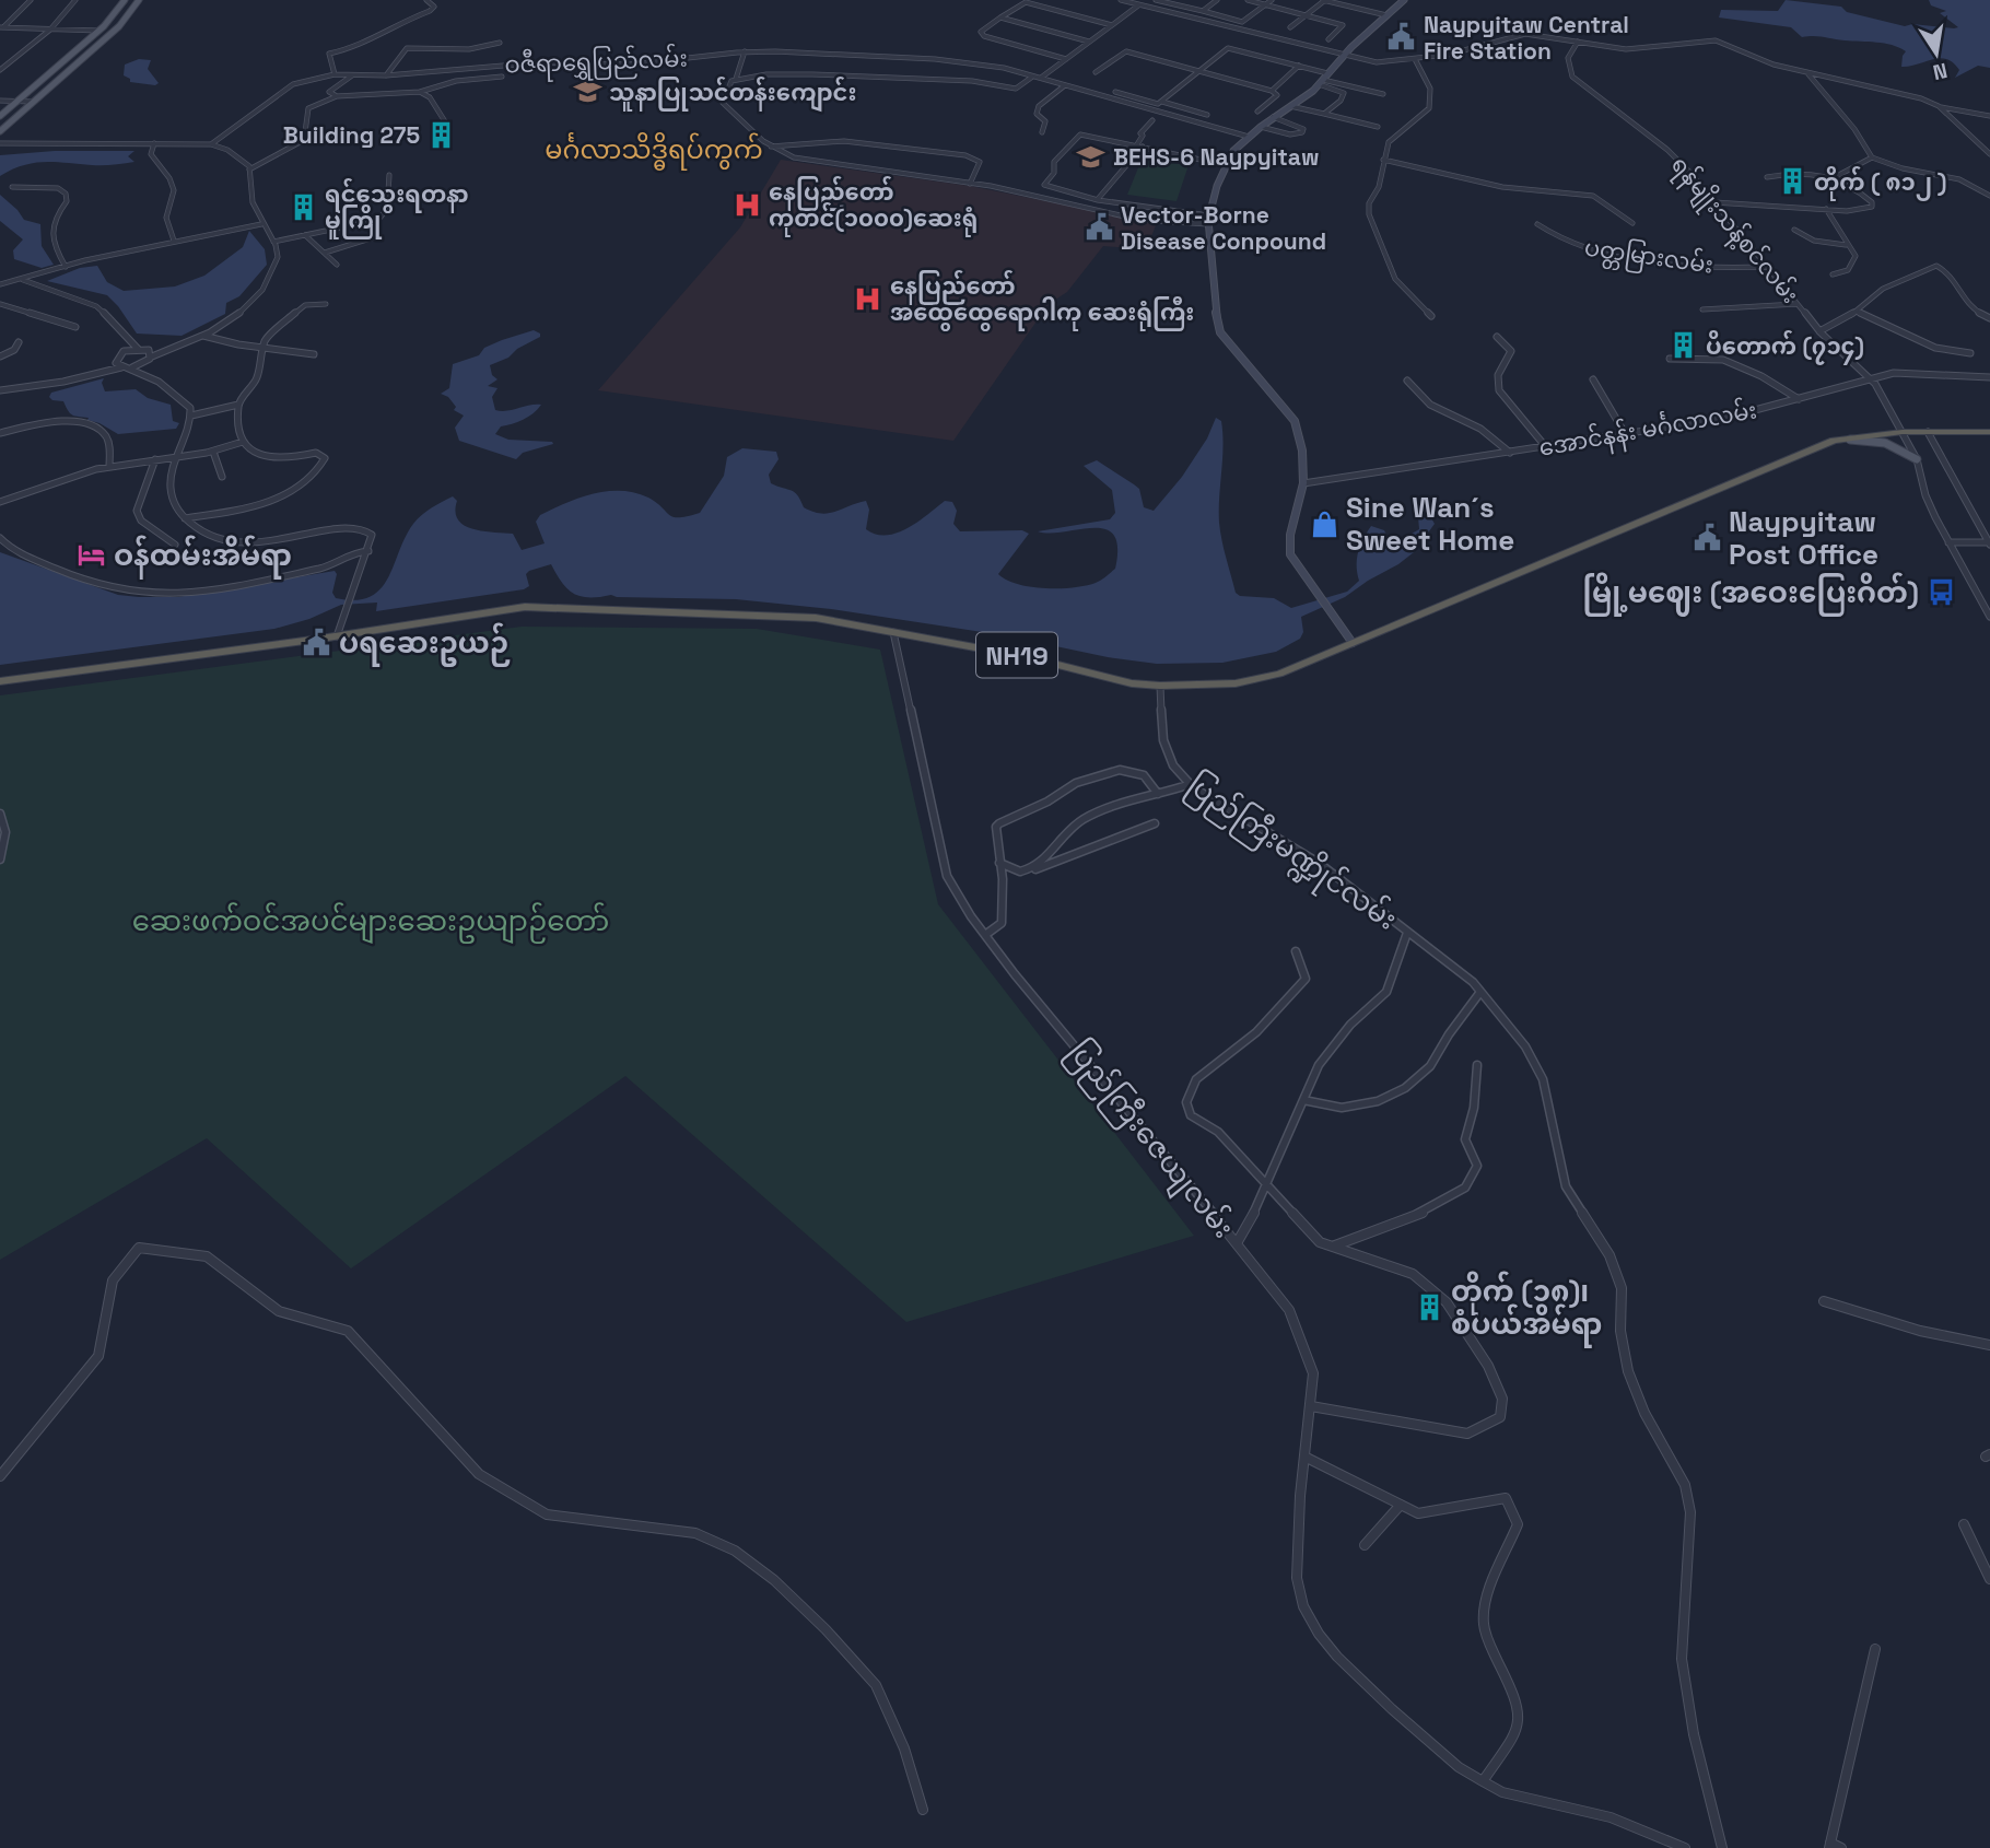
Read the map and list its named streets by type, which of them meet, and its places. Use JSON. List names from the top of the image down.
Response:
{
  "streets": {
    "highway": ["NH19"],
    "street": [
      "ဝဇီရာရွှေပြည်လမ်း",
      "ရန်မျိုးသန့်စင်လမ်း",
      "ပတ္တမြားလမ်း",
      "အောင်နန်း မင်္ဂလာလမ်း",
      "ပြည်ကြီးမဏ္ဍိုင်လမ်း",
      "ပြည်ကြီးဇေယျလမ်း"
    ]
  },
  "crossings": [
    ["ရန်မျိုးသန့်စင်လမ်း", "ပတ္တမြားလမ်း"],
    ["ရန်မျိုးသန့်စင်လမ်း", "အောင်နန်း မင်္ဂလာလမ်း"],
    ["ရန်မျိုးသန့်စင်လမ်း", "NH19"],
    ["NH19", "ပြည်ကြီးမဏ္ဍိုင်လမ်း"],
    ["NH19", "ပြည်ကြီးဇေယျလမ်း"]
  ],
  "districts": ["မင်္ဂလာသိဒ္ဓိရပ်ကွက်"],
  "parks": ["ဆေးဖက်ဝင်အပင်များဆေးဥယျာဉ်တော်"],
  "places": {
    "public building": [
      "Naypyitaw Central Fire Station",
      "Vector-Borne Disease Conpound",
      "Naypyitaw Post Office",
      "ပရဆေးဥယဉ်"
    ],
    "school or university": ["သူနာပြုသင်တန်းကျောင်း", "BEHS-6 Naypyitaw"],
    "building": [
      "Building 275",
      "တိုက် ( ၈၁၂ )",
      "ရင်သွေးရတနာ မူကြို",
      "ပိတောက် (၇၁၄)",
      "တိုက် (၁၈)၊ စံပယ်အိမ်ရာ"
    ],
    "hospital": ["နေပြည်တော် ကုတင်(၁၀၀၀)ဆေးရုံ", "နေပြည်တော် အထွေထွေရောဂါကု ဆေးရုံကြီး"],
    "shop": ["Sine Wan´s Sweet Home"],
    "hotel": ["ဝန်ထမ်းအိမ်ရာ"],
    "bus stop": ["မြို့မဈေး (အဝေးပြေးဂိတ်)"]
  },
  "north": "bottom"
}
